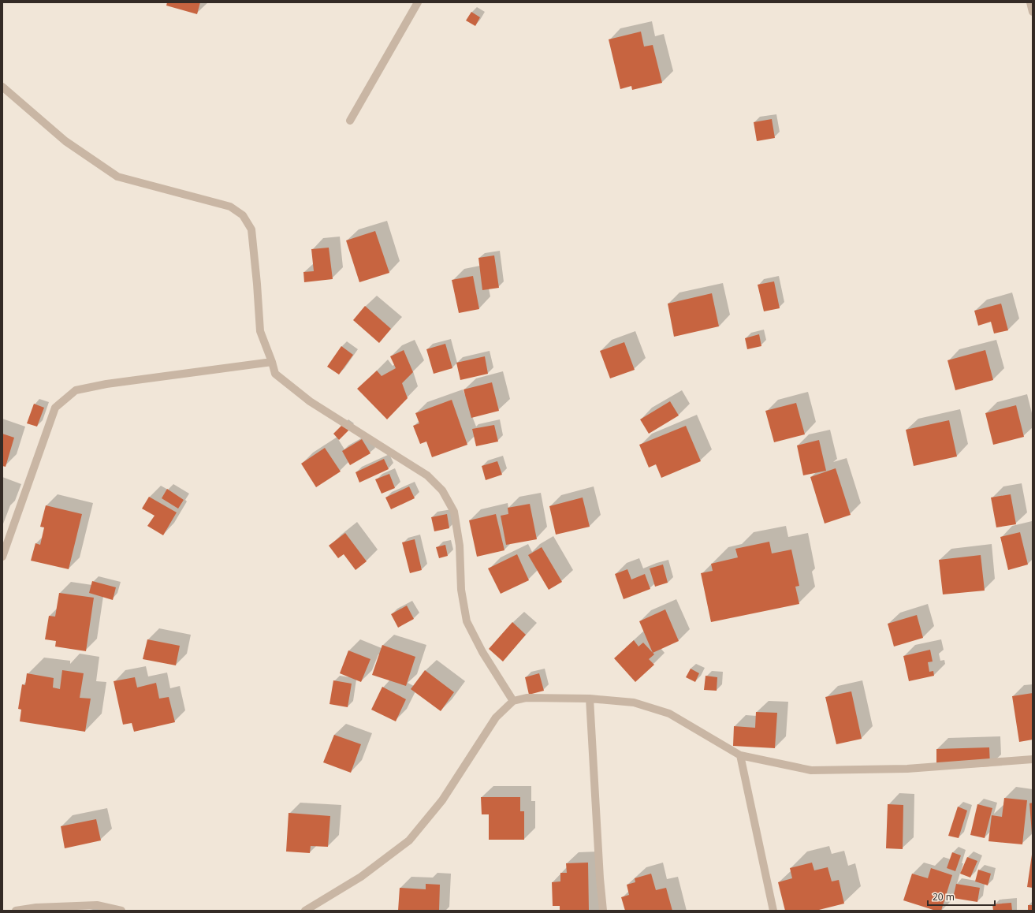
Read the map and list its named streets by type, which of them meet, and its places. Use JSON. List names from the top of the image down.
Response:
{
  "scale_bar": "20 m"
}
